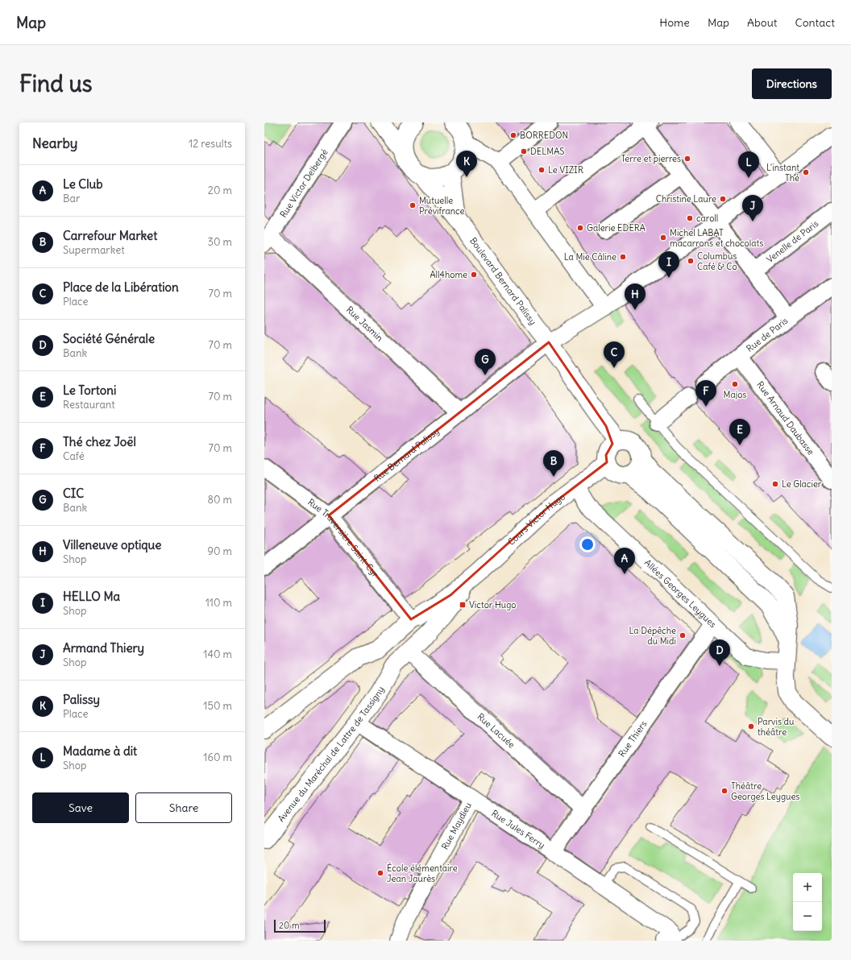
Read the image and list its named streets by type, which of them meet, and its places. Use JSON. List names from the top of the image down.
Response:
{
  "streets": {
    "main road": ["Boulevard Bernard Palissy", "Cours Victor Hugo", "Avenue du Maréchal de Lattre de Tassigny"],
    "street": [
      "Rue Victor Delbergé",
      "Venelle de Paris",
      "Rue Jasmin",
      "Rue de Paris",
      "Rue Arnaud Daubasse",
      "Rue Bernard Palissy",
      "Rue Traversière Saint-Cyr",
      "Allées Georges Leygues",
      "Rue Lacuée",
      "Rue Thiers",
      "Rue Maydieu",
      "Rue Jules Ferry"
    ]
  },
  "crossings": [
    ["Rue Victor Delbergé", "Rue Jasmin"],
    ["Boulevard Bernard Palissy", "Rue Bernard Palissy"],
    ["Boulevard Bernard Palissy", "Cours Victor Hugo"],
    ["Rue Jasmin", "Rue Bernard Palissy"],
    ["Rue de Paris", "Rue Arnaud Daubasse"],
    ["Rue Bernard Palissy", "Rue Traversière Saint-Cyr"],
    ["Cours Victor Hugo", "Rue Traversière Saint-Cyr"],
    ["Cours Victor Hugo", "Allées Georges Leygues"],
    ["Cours Victor Hugo", "Rue Lacuée"],
    ["Cours Victor Hugo", "Avenue du Maréchal de Lattre de Tassigny"],
    ["Allées Georges Leygues", "Rue Thiers"],
    ["Rue Lacuée", "Rue Thiers"],
    ["Rue Thiers", "Rue Jules Ferry"],
    ["Avenue du Maréchal de Lattre de Tassigny", "Rue Jules Ferry"],
    ["Rue Maydieu", "Rue Jules Ferry"]
  ],
  "places": {
    "other": [
      "BORREDON",
      "DELMAS",
      "Terre et pierres",
      "Le VIZIR",
      "L'instant Thé",
      "Christine Laure",
      "Mutuelle Prévifrance",
      "caroll",
      "Galerie EDERA",
      "Michel LABAT macarrons et chocolats",
      "La Mie Câline",
      "Columbus Café & Co",
      "All4home",
      "Majos",
      "Le Glacier",
      "La Dépêche du Midi",
      "Parvis du théâtre",
      "Théâtre Georges Leygues",
      "École élémentaire Jean Jaurès"
    ],
    "transit": ["Victor Hugo"]
  },
  "scale_bar": "20 m",
  "page": {
    "header": "Map",
    "nav": [
      "Home",
      "Map",
      "About",
      "Contact"
    ],
    "buttons": [
      "Directions",
      ["Save", "Share"]
    ],
    "title": "Find us",
    "heading": ["Nearby", "12 results"],
    "pins": [
      "K",
      "L",
      "J",
      "I",
      "H",
      "C",
      "G",
      "F",
      "E",
      "B",
      "A",
      "D"
    ],
    "list": [
      {
        "mark": "A",
        "name": "Le Club",
        "note": "Bar",
        "value": "20 m"
      },
      {
        "mark": "B",
        "name": "Carrefour Market",
        "note": "Supermarket",
        "value": "30 m"
      },
      {
        "mark": "C",
        "name": "Place de la Libération",
        "note": "Place",
        "value": "70 m"
      },
      {
        "mark": "D",
        "name": "Société Générale",
        "note": "Bank",
        "value": "70 m"
      },
      {
        "mark": "E",
        "name": "Le Tortoni",
        "note": "Restaurant",
        "value": "70 m"
      },
      {
        "mark": "F",
        "name": "Thé chez Joël",
        "note": "Café",
        "value": "70 m"
      },
      {
        "mark": "G",
        "name": "CIC",
        "note": "Bank",
        "value": "80 m"
      },
      {
        "mark": "H",
        "name": "Villeneuve optique",
        "note": "Shop",
        "value": "90 m"
      },
      {
        "mark": "I",
        "name": "HELLO Ma",
        "note": "Shop",
        "value": "110 m"
      },
      {
        "mark": "J",
        "name": "Armand Thiery",
        "note": "Shop",
        "value": "140 m"
      },
      {
        "mark": "K",
        "name": "Palissy",
        "note": "Place",
        "value": "150 m"
      },
      {
        "mark": "L",
        "name": "Madame à dit",
        "note": "Shop",
        "value": "160 m"
      }
    ],
    "map_buttons": ["+", "−"],
    "scale": "20 m"
  }
}
